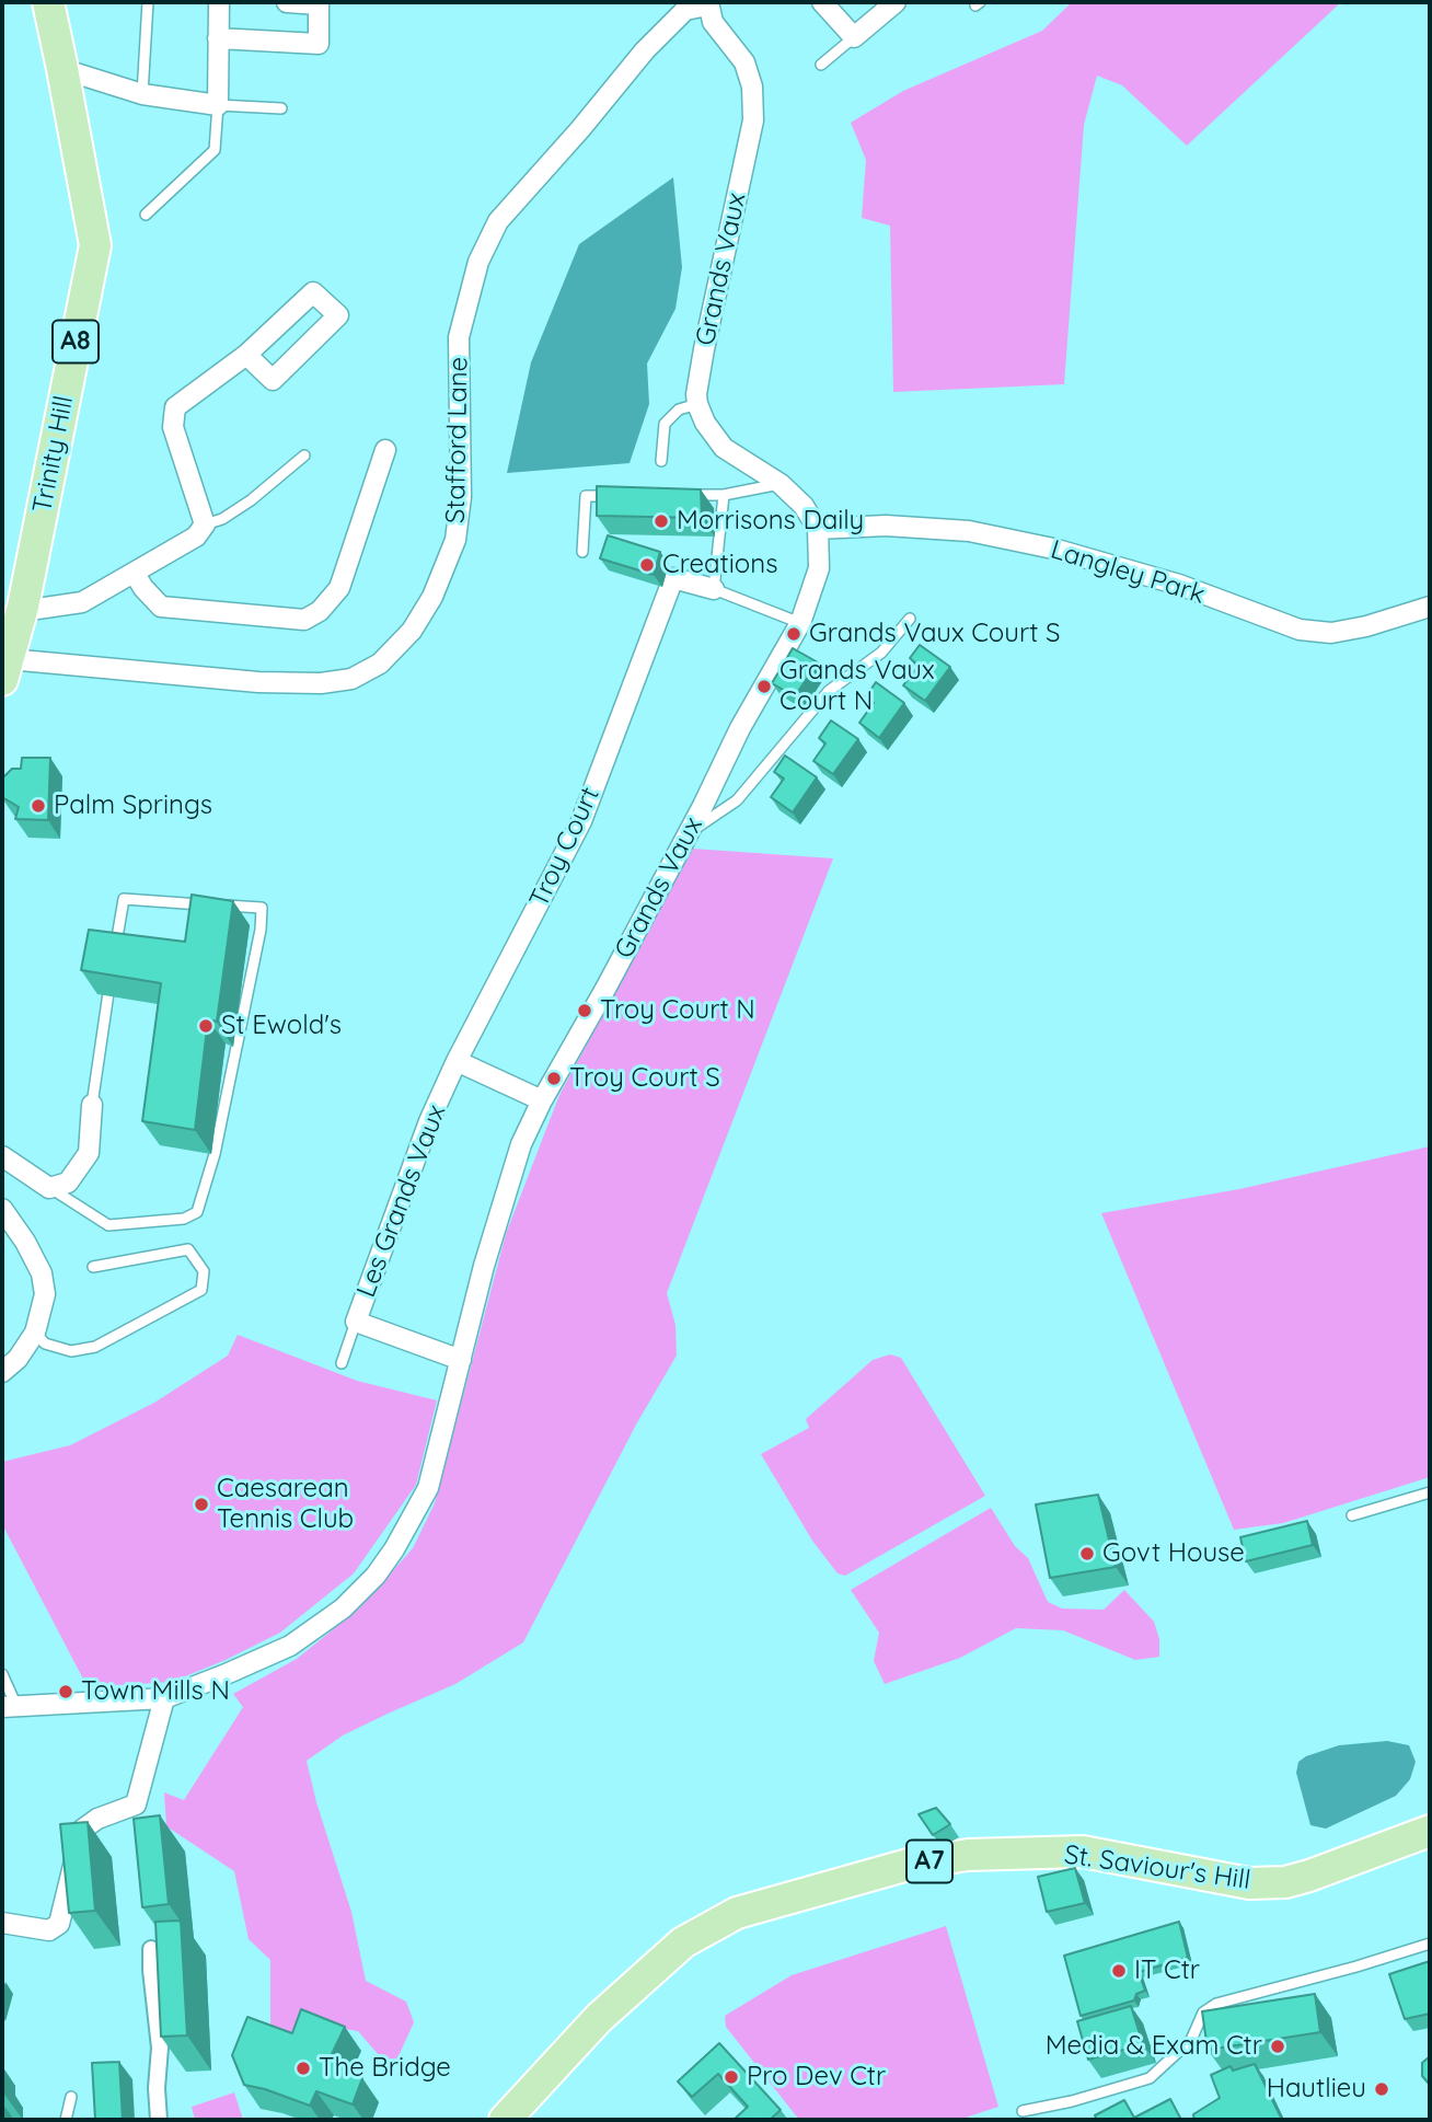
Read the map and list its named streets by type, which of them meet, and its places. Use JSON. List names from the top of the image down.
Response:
{
  "streets": {
    "main road": [
      "A8",
      "Trinity Hill",
      "A7",
      "St. Saviour's Hill"
    ],
    "street": [
      "Grands Vaux",
      "Stafford Lane",
      "Langley Park",
      "Troy Court",
      "Les Grands Vaux"
    ]
  },
  "crossings": [
    ["Grands Vaux", "Stafford Lane"],
    ["Grands Vaux", "Langley Park"],
    ["Grands Vaux", "Les Grands Vaux"],
    ["Stafford Lane", "Trinity Hill"],
    ["Troy Court", "Les Grands Vaux"]
  ],
  "places": [
    "Morrisons Daily",
    "Creations",
    "Grands Vaux Court S",
    "Grands Vaux Court N",
    "Palm Springs",
    "Troy Court N",
    "St Ewold's",
    "Troy Court S",
    "Caesarean Tennis Club",
    "Govt House",
    "Town Mills N",
    "IT Ctr",
    "Media & Exam Ctr",
    "The Bridge",
    "Pro Dev Ctr",
    "Hautlieu"
  ]
}
